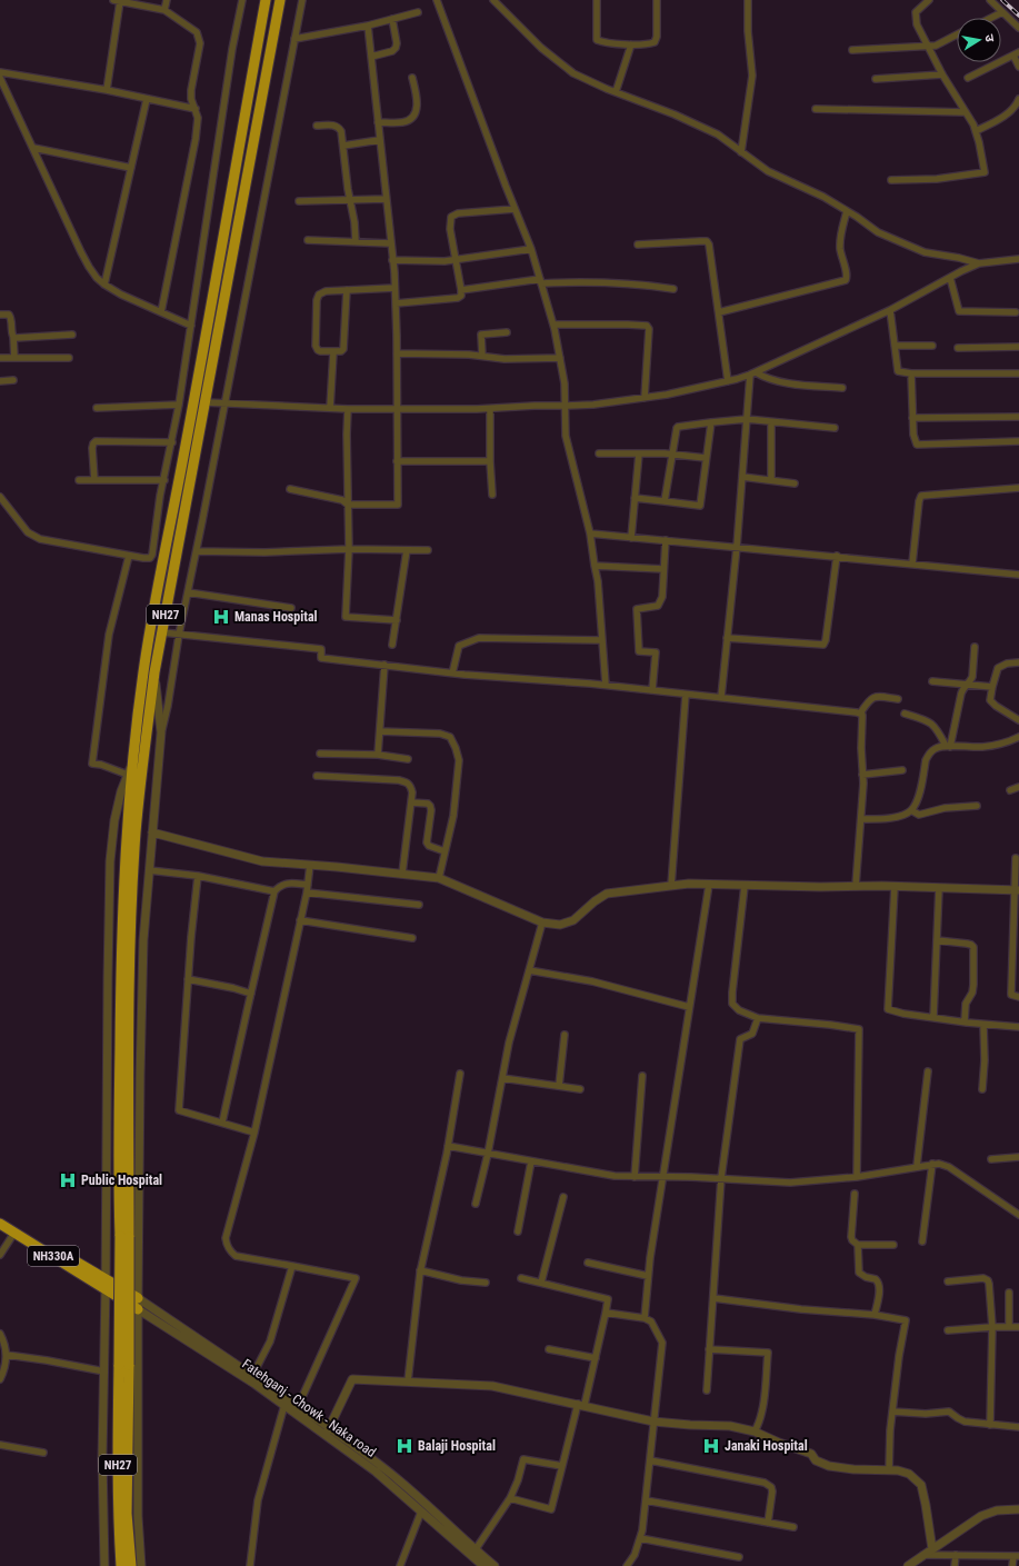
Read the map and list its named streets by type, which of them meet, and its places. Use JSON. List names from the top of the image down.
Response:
{
  "streets": {
    "highway": ["NH27", "NH330A", "Fatehganj - Chowk - Naka road"]
  },
  "crossings": [
    ["NH330A", "Fatehganj - Chowk - Naka road"]
  ],
  "places": {
    "hospital": [
      "Manas Hospital",
      "Public Hospital",
      "Balaji Hospital",
      "Janaki Hospital"
    ]
  },
  "north": "right"
}
